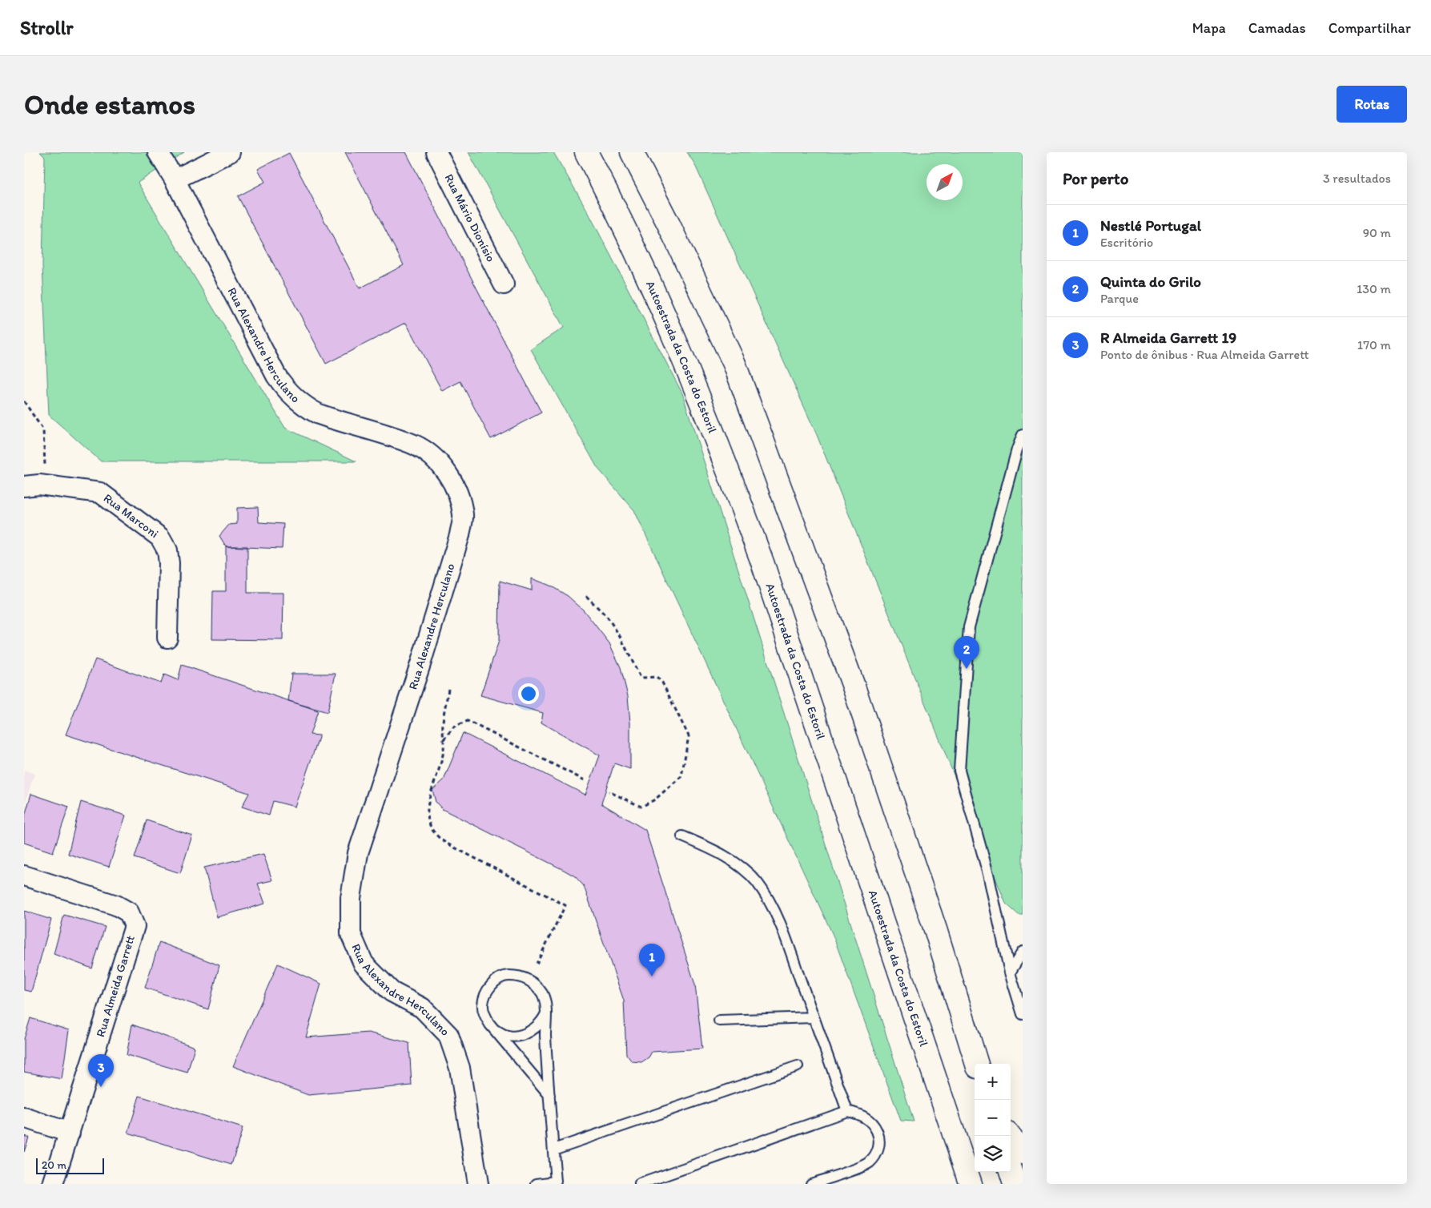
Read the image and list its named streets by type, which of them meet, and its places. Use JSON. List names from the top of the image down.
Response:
{
  "streets": {
    "highway": ["Autoestrada da Costa do Estoril"],
    "street": [
      "Rua Mário Dionísio",
      "Rua Alexandre Herculano",
      "Rua Marconi",
      "Rua Almeida Garrett"
    ]
  },
  "scale_bar": "20 m",
  "north": "top right",
  "page": {
    "header": "Strollr",
    "nav": ["Mapa", "Camadas", "Compartilhar"],
    "buttons": "Rotas",
    "title": "Onde estamos",
    "heading": ["Por perto", "3 resultados"],
    "list": [
      {
        "mark": "1",
        "name": "Nestlé Portugal",
        "note": "Escritório",
        "value": "90 m"
      },
      {
        "mark": "2",
        "name": "Quinta do Grilo",
        "note": "Parque",
        "value": "130 m"
      },
      {
        "mark": "3",
        "name": "R Almeida Garrett 19",
        "note": "Ponto de ônibus · Rua Almeida Garrett",
        "value": "170 m"
      }
    ],
    "pins": ["2", "1", "3"],
    "map_buttons": ["+", "−"],
    "scale": "20 m"
  }
}
